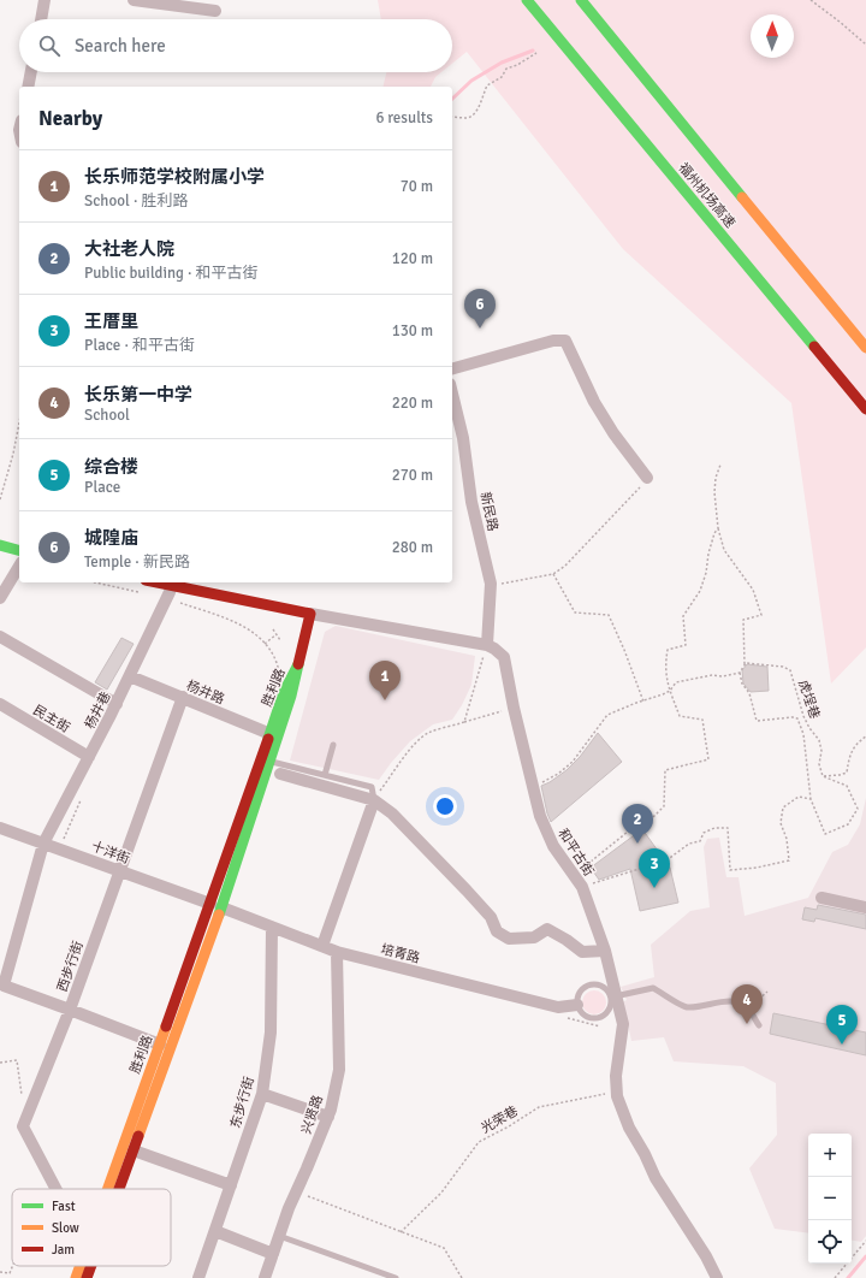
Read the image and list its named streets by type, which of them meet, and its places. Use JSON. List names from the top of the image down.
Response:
{
  "streets": {
    "main road": ["福州机场高速", "胜利路"],
    "street": [
      "新民路",
      "杨井路",
      "杨井巷",
      "民主街",
      "十洋街",
      "和平古街",
      "培青路",
      "西步行街",
      "东步行街",
      "兴贤路"
    ],
    "path": ["虎埕巷", "光荣巷"]
  },
  "crossings": [
    ["新民路", "和平古街"],
    ["胜利路", "杨井路"],
    ["胜利路", "十洋街"],
    ["胜利路", "培青路"],
    ["杨井路", "杨井巷"],
    ["杨井路", "西步行街"],
    ["杨井巷", "民主街"],
    ["杨井巷", "十洋街"],
    ["杨井巷", "西步行街"],
    ["十洋街", "培青路"],
    ["十洋街", "西步行街"],
    ["和平古街", "培青路"],
    ["和平古街", "光荣巷"],
    ["培青路", "东步行街"],
    ["培青路", "兴贤路"]
  ],
  "legend": ["Fast", "Slow", "Jam"],
  "north": "top",
  "page": {
    "search": "Search here",
    "heading": ["Nearby", "6 results"],
    "list": [
      {
        "mark": "1",
        "name": "长乐师范学校附属小学",
        "note": "School · 胜利路",
        "value": "70 m"
      },
      {
        "mark": "2",
        "name": "大社老人院",
        "note": "Public building · 和平古街",
        "value": "120 m"
      },
      {
        "mark": "3",
        "name": "王厝里",
        "note": "Place · 和平古街",
        "value": "130 m"
      },
      {
        "mark": "4",
        "name": "长乐第一中学",
        "note": "School",
        "value": "220 m"
      },
      {
        "mark": "5",
        "name": "综合楼",
        "note": "Place",
        "value": "270 m"
      },
      {
        "mark": "6",
        "name": "城隍庙",
        "note": "Temple · 新民路",
        "value": "280 m"
      }
    ],
    "pins": [
      "6",
      "1",
      "2",
      "3",
      "4",
      "5"
    ],
    "map_buttons": ["+", "−"]
  }
}
